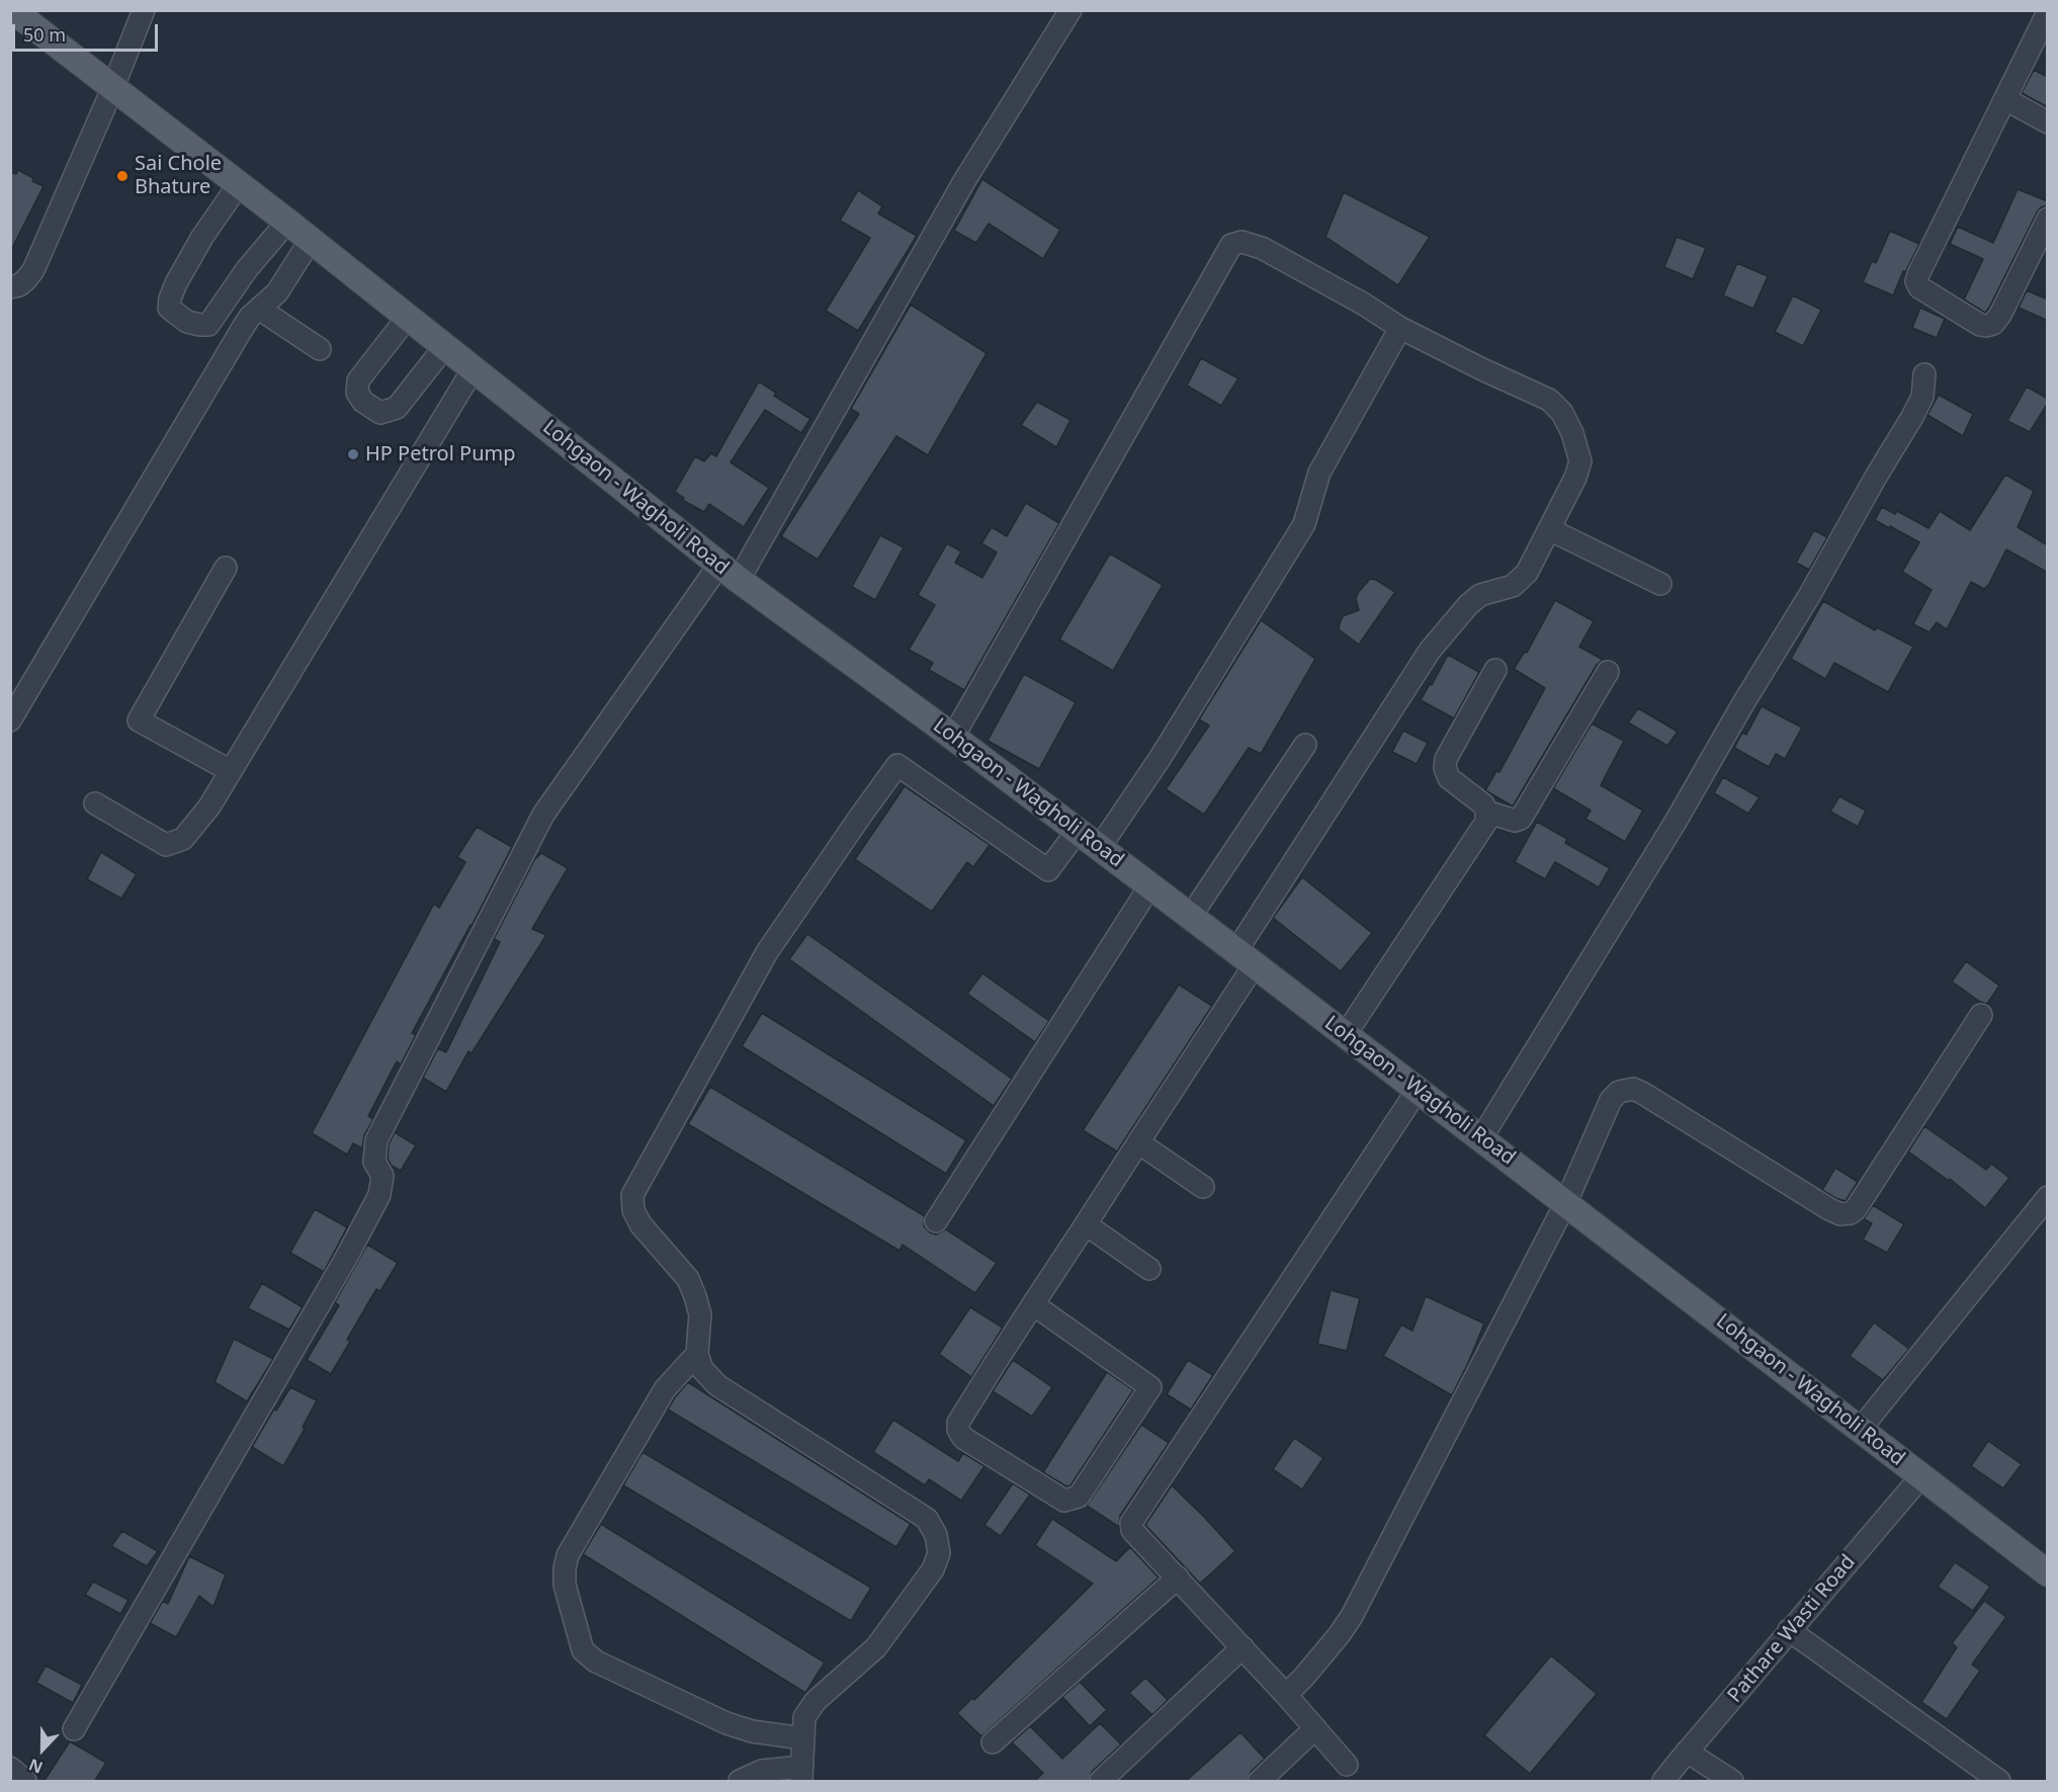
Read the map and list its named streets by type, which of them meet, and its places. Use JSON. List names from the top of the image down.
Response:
{
  "streets": {
    "main road": ["Lohgaon - Wagholi Road"],
    "street": ["Pathare Wasti Road"]
  },
  "crossings": [
    ["Lohgaon - Wagholi Road", "Pathare Wasti Road"]
  ],
  "places": ["Sai Chole Bhature", "HP Petrol Pump"],
  "scale_bar": "50 m",
  "north": "bottom"
}
